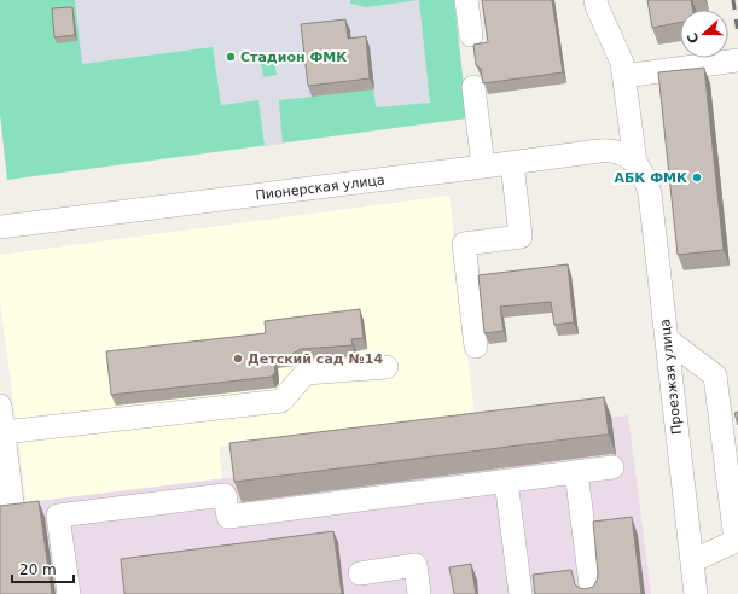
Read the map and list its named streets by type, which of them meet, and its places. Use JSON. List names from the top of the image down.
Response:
{
  "streets": {
    "street": ["Пионерская улица", "Проезжая улица"]
  },
  "crossings": [
    ["Пионерская улица", "Проезжая улица"]
  ],
  "places": ["Стадион ФМК", "АБК ФМК", "Детский сад №14"],
  "scale_bar": "20 m",
  "north": "left"
}
